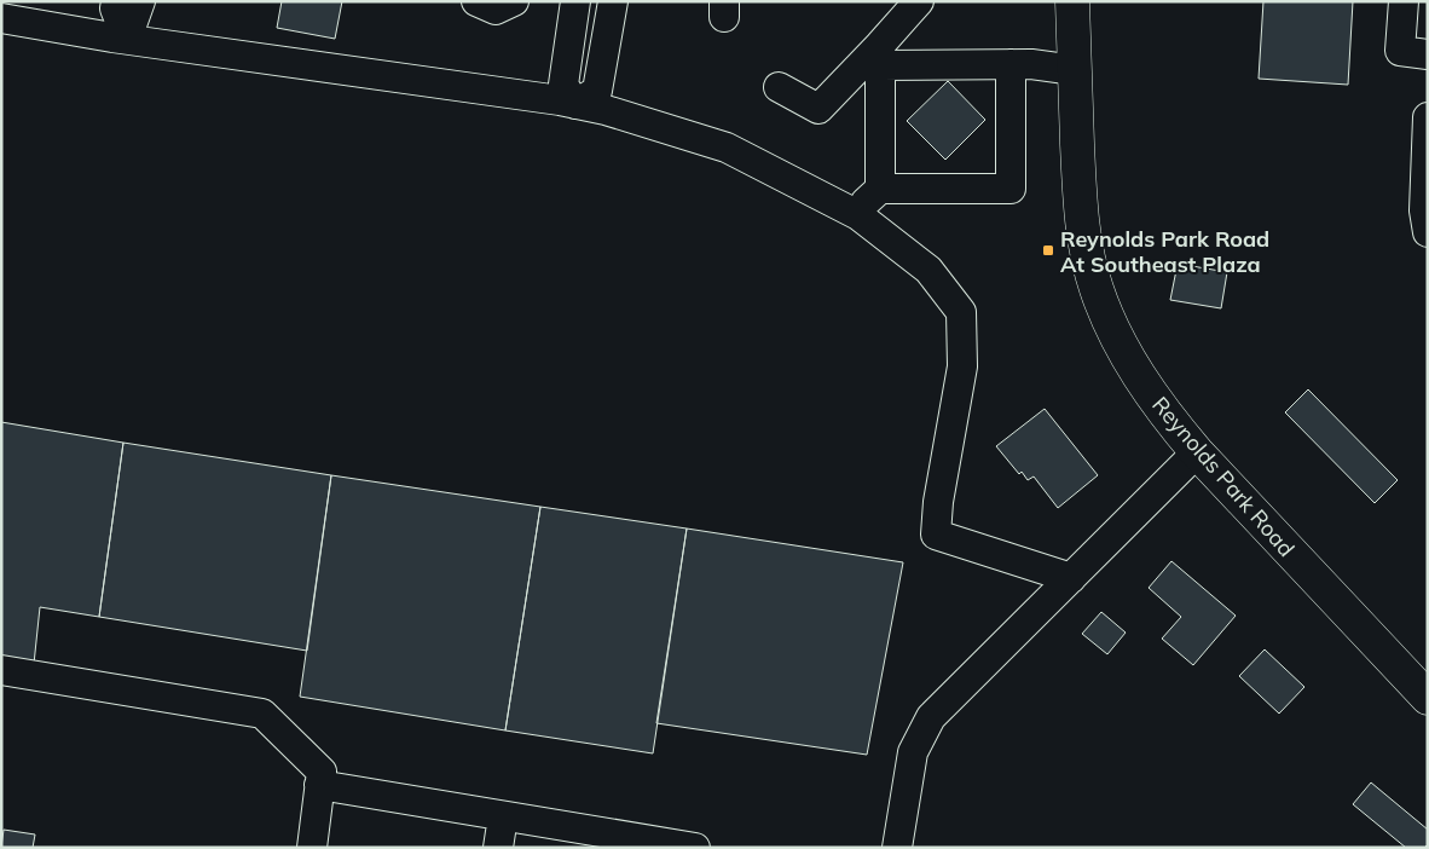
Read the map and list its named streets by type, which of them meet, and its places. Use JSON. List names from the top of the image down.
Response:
{
  "streets": {
    "main road": ["Reynolds Park Road"]
  },
  "places": {
    "transit": ["Reynolds Park Road At Southeast Plaza"]
  }
}
